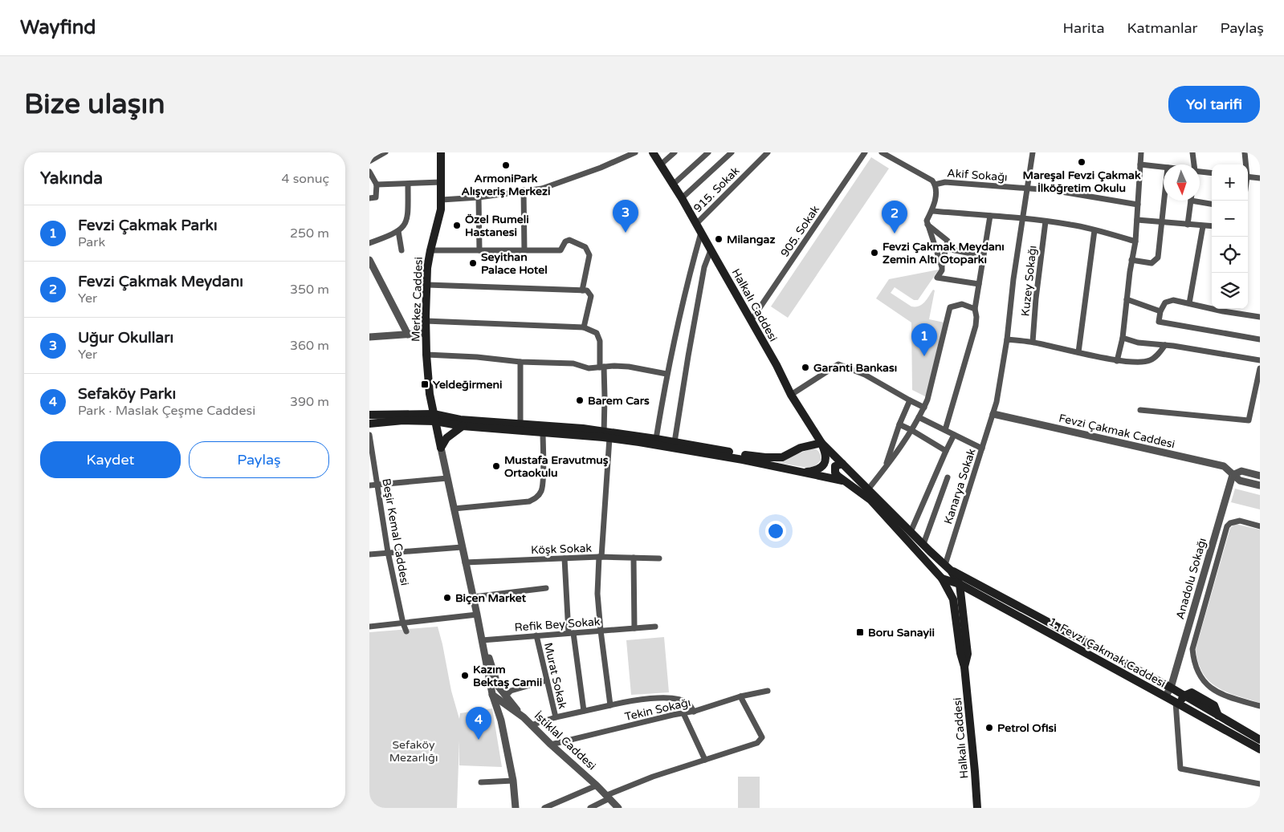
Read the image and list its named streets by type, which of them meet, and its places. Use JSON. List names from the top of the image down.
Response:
{
  "streets": {
    "main road": ["Merkez Caddesi", "Halkalı Caddesi", "1. Fevzi Çakmak Caddesi"],
    "street": [
      "Akif Sokağı",
      "915. Sokak",
      "905. Sokak",
      "Kuzey Sokağı",
      "Fevzi Çakmak Caddesi",
      "Kanarya Sokak",
      "Beşir Kemal Caddesi",
      "Köşk Sokak",
      "Anadolu Sokağı",
      "Refik Bey Sokak",
      "Murat Sokak",
      "Tekin Sokağı",
      "İstiklal Caddesi"
    ]
  },
  "crossings": [
    ["Akif Sokağı", "Kanarya Sokak"],
    ["915. Sokak", "Halkalı Caddesi"],
    ["905. Sokak", "Halkalı Caddesi"],
    ["Halkalı Caddesi", "Kanarya Sokak"],
    ["Halkalı Caddesi", "1. Fevzi Çakmak Caddesi"],
    ["Fevzi Çakmak Caddesi", "Kanarya Sokak"],
    ["Fevzi Çakmak Caddesi", "Anadolu Sokağı"],
    ["Anadolu Sokağı", "1. Fevzi Çakmak Caddesi"],
    ["Refik Bey Sokak", "Murat Sokak"],
    ["Murat Sokak", "İstiklal Caddesi"],
    ["Tekin Sokağı", "İstiklal Caddesi"]
  ],
  "parks": ["Sefaköy Mezarlığı"],
  "places": {
    "other": [
      "Mareşal Fevzi Çakmak İlköğretim Okulu",
      "ArmoniPark Alışveriş Merkezi",
      "Özel Rumeli Hastanesi",
      "Milangaz",
      "Fevzi Çakmak Meydanı Zemin Altı Otoparkı",
      "Seyithan Palace Hotel",
      "Garanti Bankası",
      "Barem Cars",
      "Mustafa Eravutmuş Ortaokulu",
      "Biçen Market",
      "Kazım Bektaş Camii",
      "Petrol Ofisi"
    ],
    "transit": ["Yeldeğirmeni", "Boru Sanayii"]
  },
  "north": "bottom",
  "page": {
    "header": "Wayfind",
    "nav": ["Harita", "Katmanlar", "Paylaş"],
    "buttons": [
      "Yol tarifi",
      ["Kaydet", "Paylaş"]
    ],
    "title": "Bize ulaşın",
    "heading": ["Yakında", "4 sonuç"],
    "map_buttons": ["+", "−"],
    "pins": [
      "3",
      "2",
      "1",
      "4"
    ],
    "list": [
      {
        "mark": "1",
        "name": "Fevzi Çakmak Parkı",
        "note": "Park",
        "value": "250 m"
      },
      {
        "mark": "2",
        "name": "Fevzi Çakmak Meydanı",
        "note": "Yer",
        "value": "350 m"
      },
      {
        "mark": "3",
        "name": "Uğur Okulları",
        "note": "Yer",
        "value": "360 m"
      },
      {
        "mark": "4",
        "name": "Sefaköy Parkı",
        "note": "Park · Maslak Çeşme Caddesi",
        "value": "390 m"
      }
    ]
  }
}
